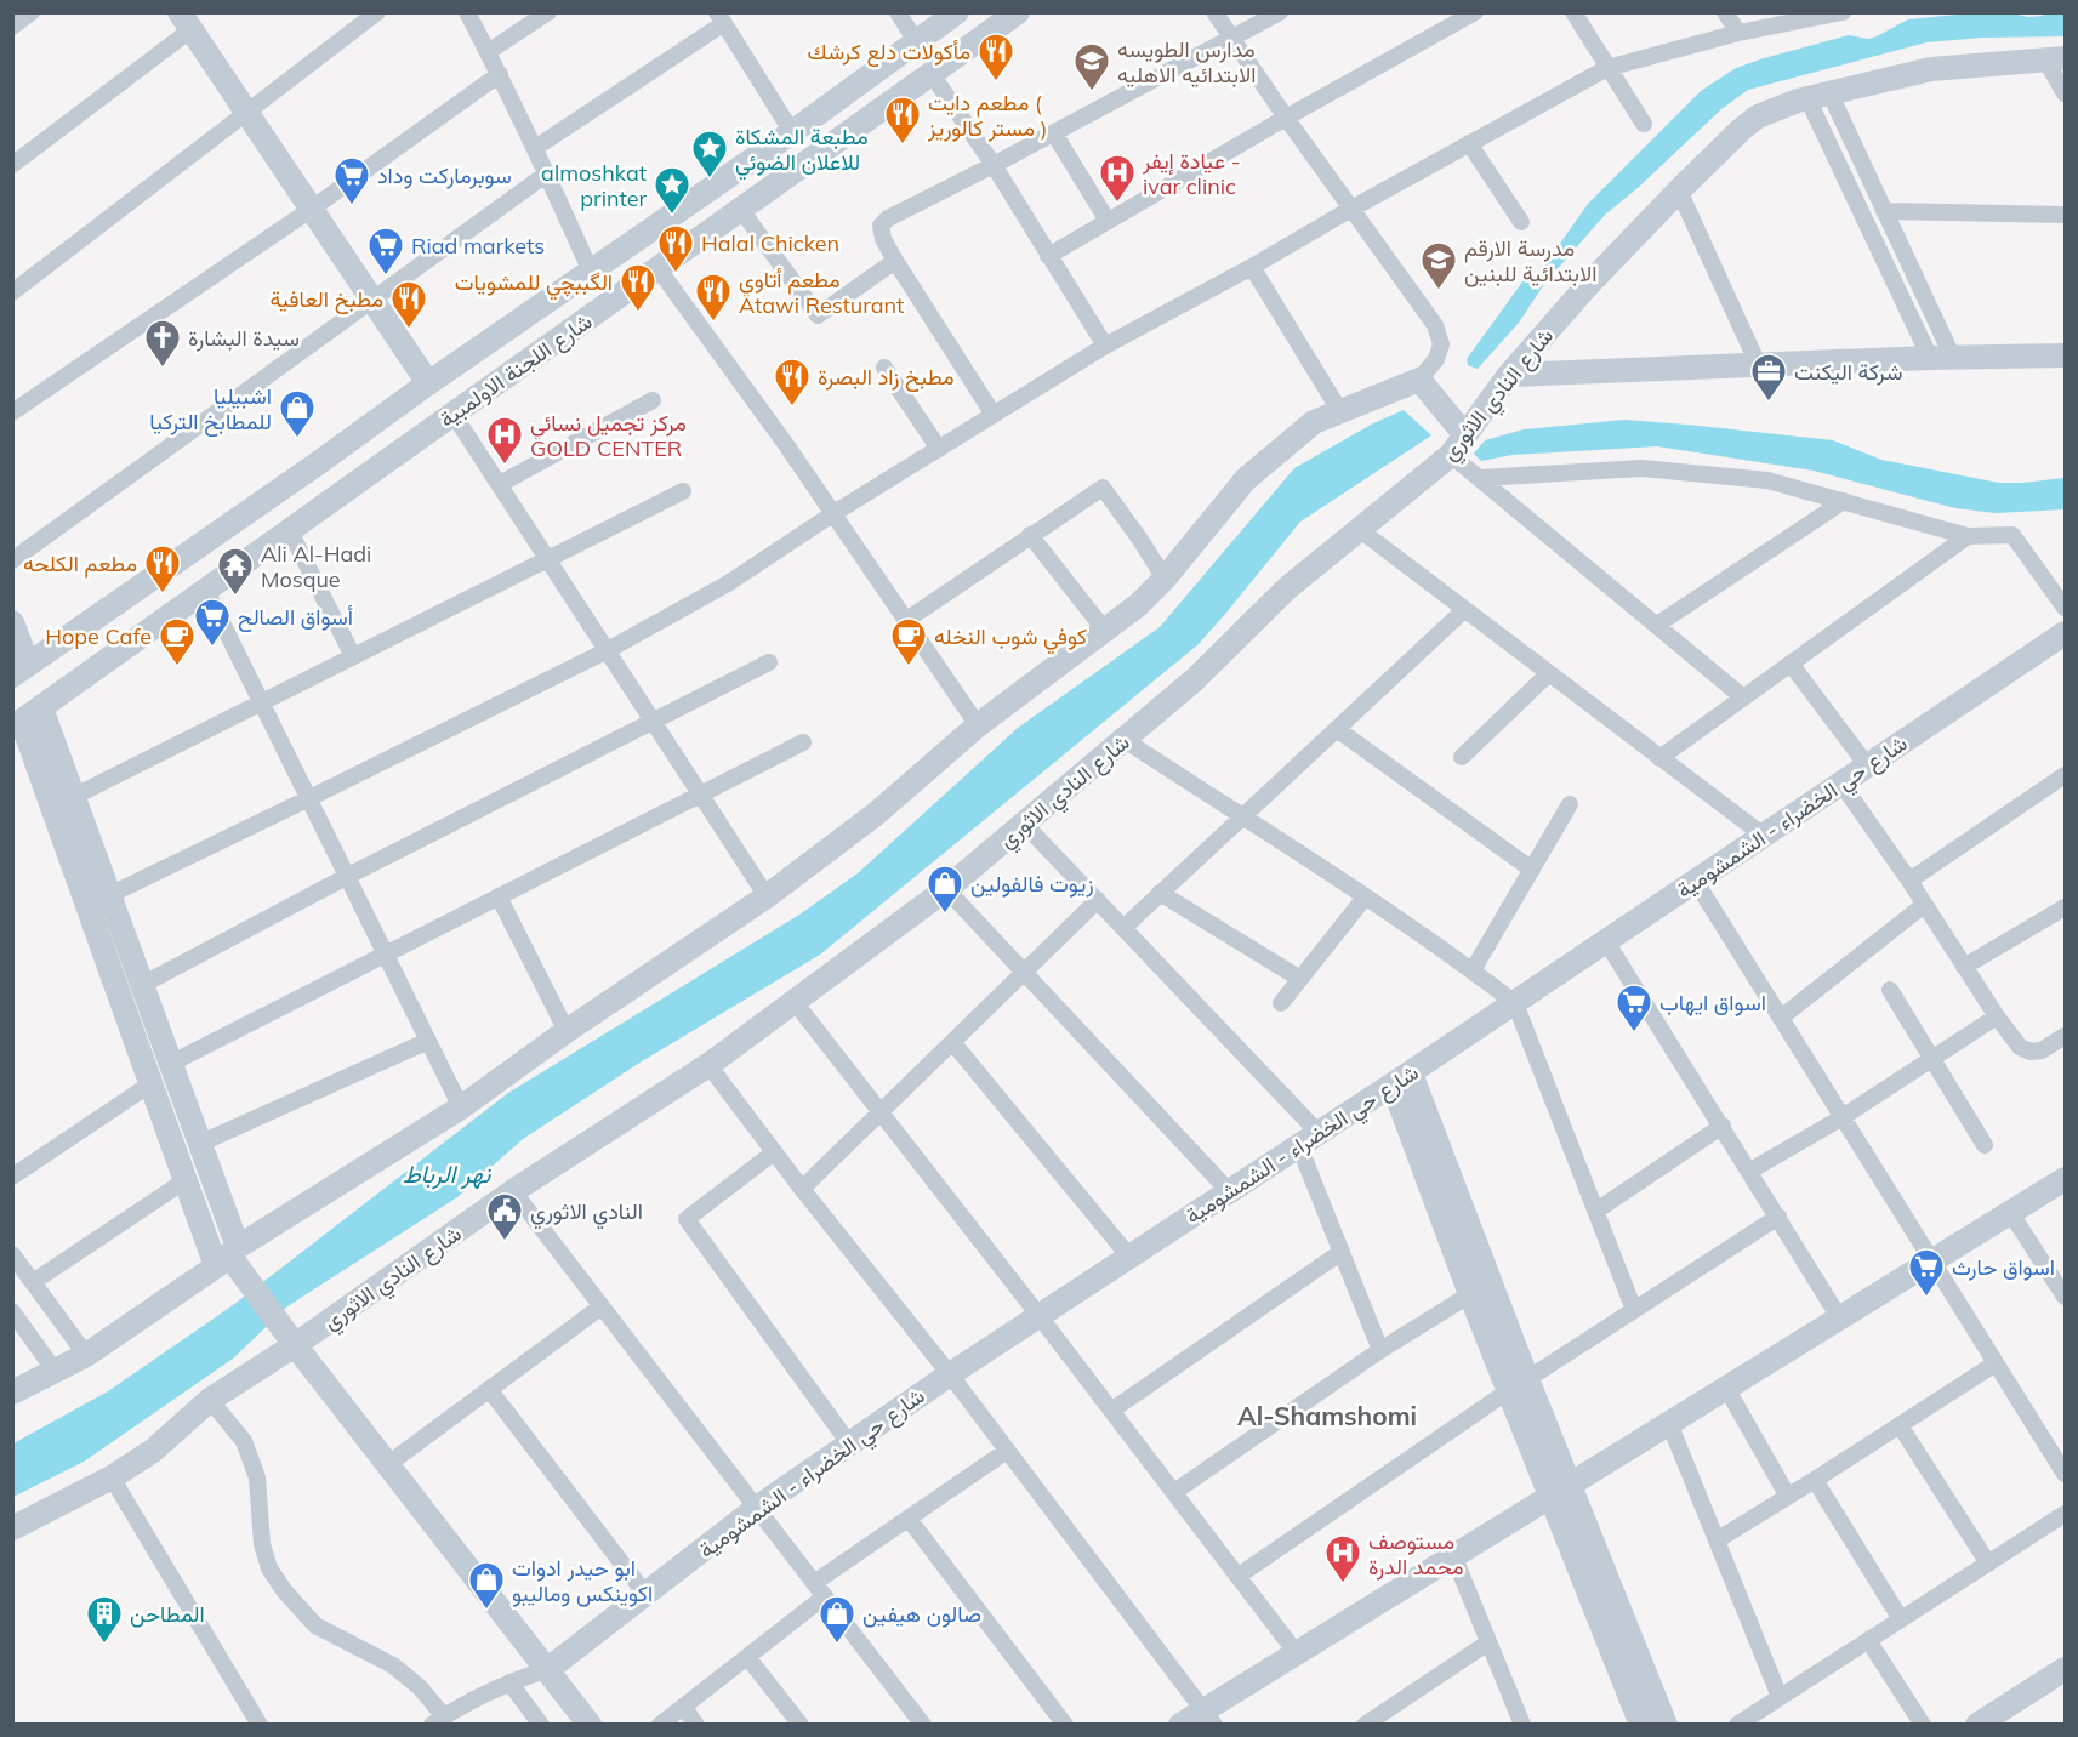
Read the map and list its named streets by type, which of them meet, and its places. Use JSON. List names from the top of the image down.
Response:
{
  "streets": {
    "street": ["شارع اللجنة الاولمبية", "شارع النادي الاثوري", "شارع حي الخضراء - الشمشومية"]
  },
  "districts": ["Al-Shamshomi"],
  "water": ["نهر الرباط"],
  "places": {
    "restaurant": [
      "مأكولات دلع كرشك",
      "مطعم دايت ( مستر كالوريز )",
      "Halal Chicken",
      "الگببچي للمشويات",
      "مطعم أتاوي Atawi Resturant",
      "مطبخ العافية",
      "مطبخ زاد البصرة",
      "مطعم الكلحه"
    ],
    "school or university": ["مدارس الطويسه الابتدائيه الاهليه", "مدرسة الارقم الابتدائية للبنين"],
    "place": ["مطبعة المشكاة للاعلان الضوئي", "almoshkat printer"],
    "hospital": ["عيادة إيفر - ivar clinic", "مركز تجميل نسائي GOLD CENTER", "مستوصف محمد الدرة"],
    "supermarket": [
      "سوبرماركت وداد",
      "Riad markets",
      "أسواق الصالح",
      "اسواق ايهاب",
      "اسواق حارث"
    ],
    "church": ["سيدة البشارة"],
    "office": ["شركة اليكنت"],
    "shop": [
      "اشبيليا للمطابخ التركيا",
      "زيوت فالفولين",
      "ابو حيدر ادوات اكوينكس وماليبو",
      "صالون هيفين"
    ],
    "temple": ["Ali Al-Hadi Mosque"],
    "cafe": ["Hope Cafe", "كوفي شوب النخله"],
    "public building": ["النادي الاثوري"],
    "building": ["المطاحن"]
  }
}
